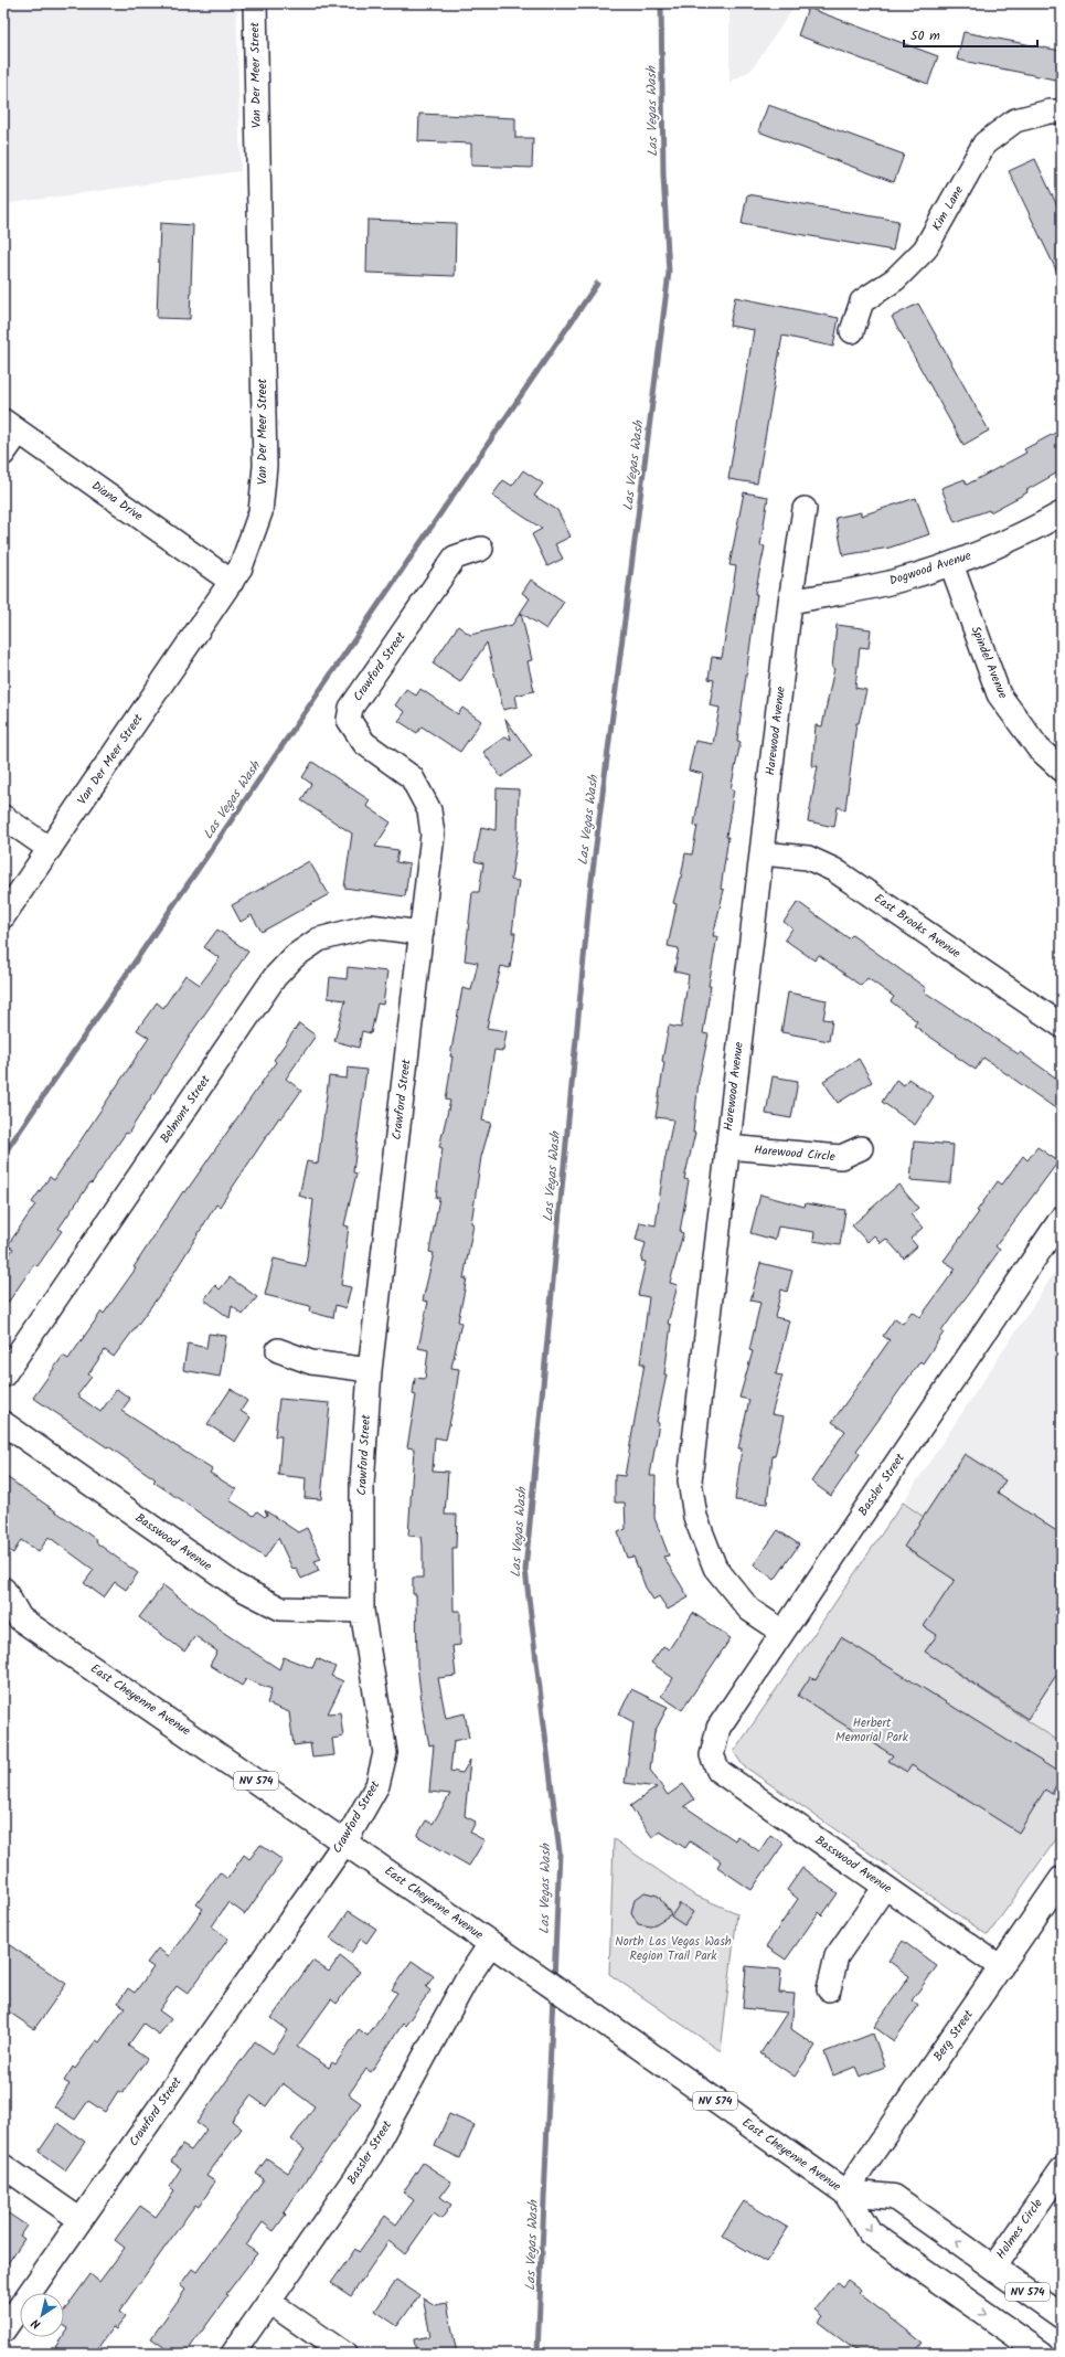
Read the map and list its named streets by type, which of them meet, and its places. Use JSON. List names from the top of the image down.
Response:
{
  "streets": {
    "main road": ["East Cheyenne Avenue", "NV 574"],
    "street": [
      "Van Der Meer Street",
      "Kim Lane",
      "Diana Drive",
      "Dogwood Avenue",
      "Spindel Avenue",
      "Crawford Street",
      "Harewood Avenue",
      "East Brooks Avenue",
      "Belmont Street",
      "Harewood Circle",
      "Bassler Street",
      "Basswood Avenue",
      "Berg Street",
      "Holmes Circle"
    ]
  },
  "crossings": [
    ["Van Der Meer Street", "Diana Drive"],
    ["Dogwood Avenue", "Spindel Avenue"],
    ["Dogwood Avenue", "Harewood Avenue"],
    ["Crawford Street", "Belmont Street"],
    ["Crawford Street", "Basswood Avenue"],
    ["Crawford Street", "East Cheyenne Avenue"],
    ["Harewood Avenue", "East Brooks Avenue"],
    ["Harewood Avenue", "Harewood Circle"],
    ["Harewood Avenue", "Bassler Street"],
    ["Bassler Street", "Basswood Avenue"],
    ["Bassler Street", "East Cheyenne Avenue"],
    ["Basswood Avenue", "Berg Street"],
    ["East Cheyenne Avenue", "Berg Street"],
    ["East Cheyenne Avenue", "Holmes Circle"]
  ],
  "water": ["Las Vegas Wash"],
  "parks": ["Herbert Memorial Park", "North Las Vegas Wash Region Trail Park"],
  "scale_bar": "50 m",
  "north": "bottom left"
}
